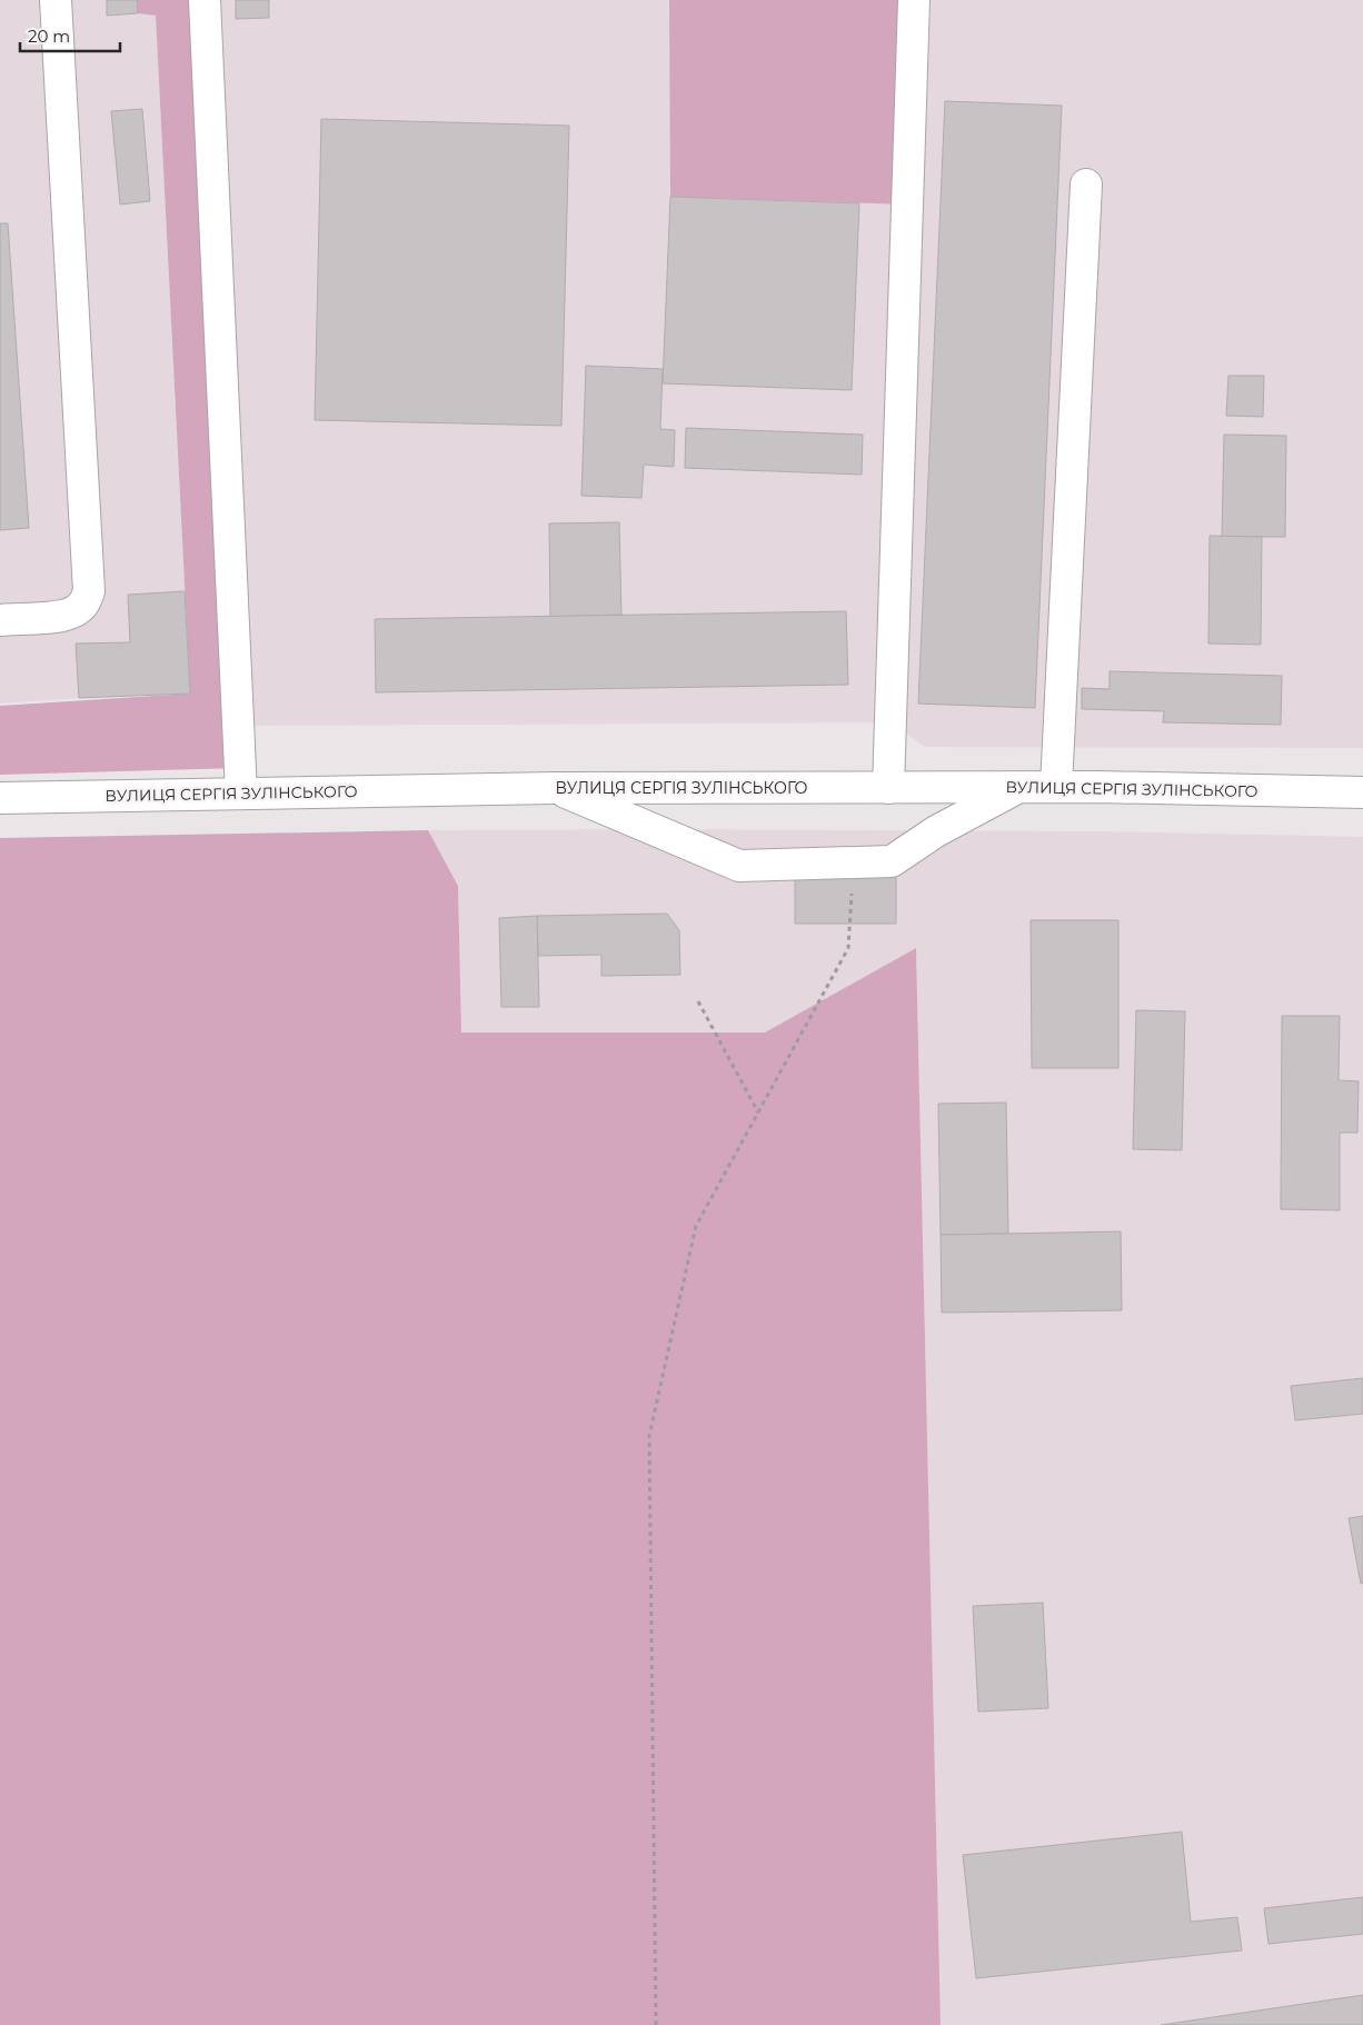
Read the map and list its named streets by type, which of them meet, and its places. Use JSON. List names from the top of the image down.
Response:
{
  "streets": {
    "street": ["ВУЛИЦЯ СЕРГІЯ ЗУЛІНСЬКОГО"]
  },
  "scale_bar": "20 m"
}
